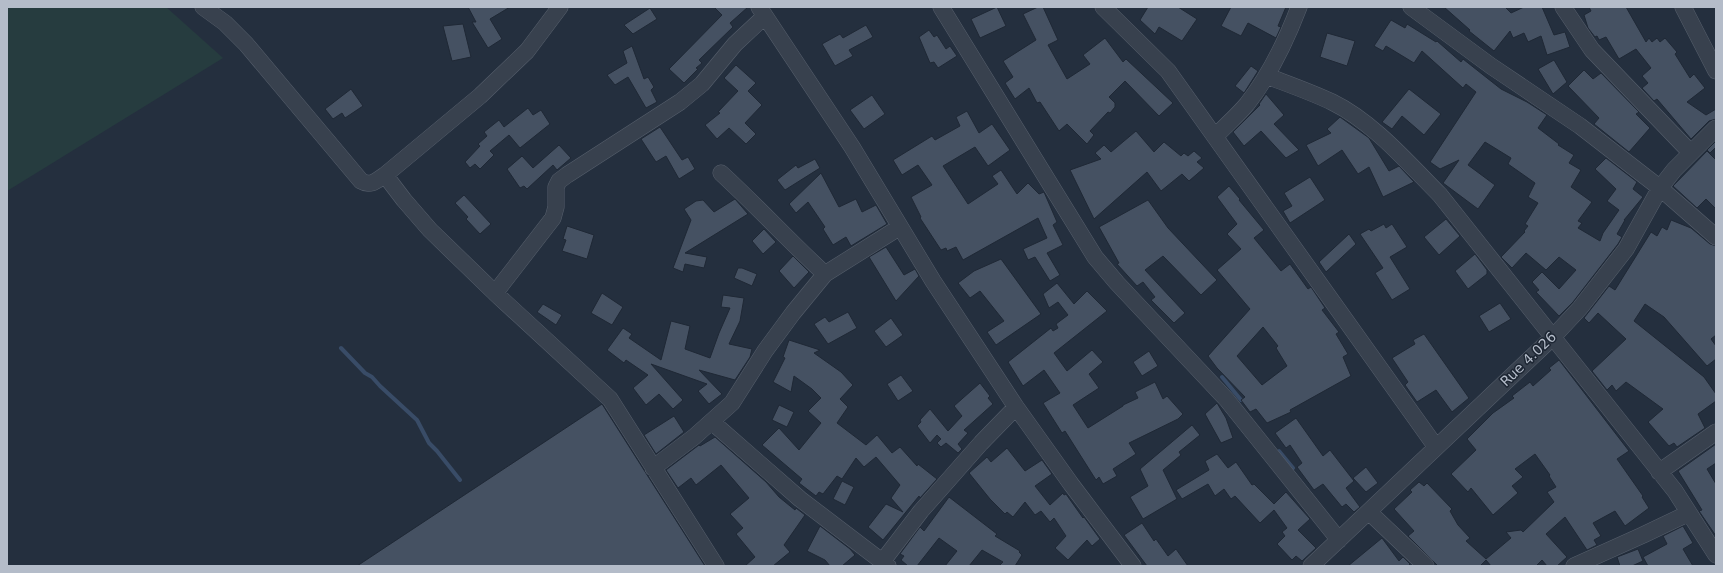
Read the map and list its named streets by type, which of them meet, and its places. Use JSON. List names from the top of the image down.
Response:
{
  "streets": {
    "street": ["Rue 4.026"]
  }
}
